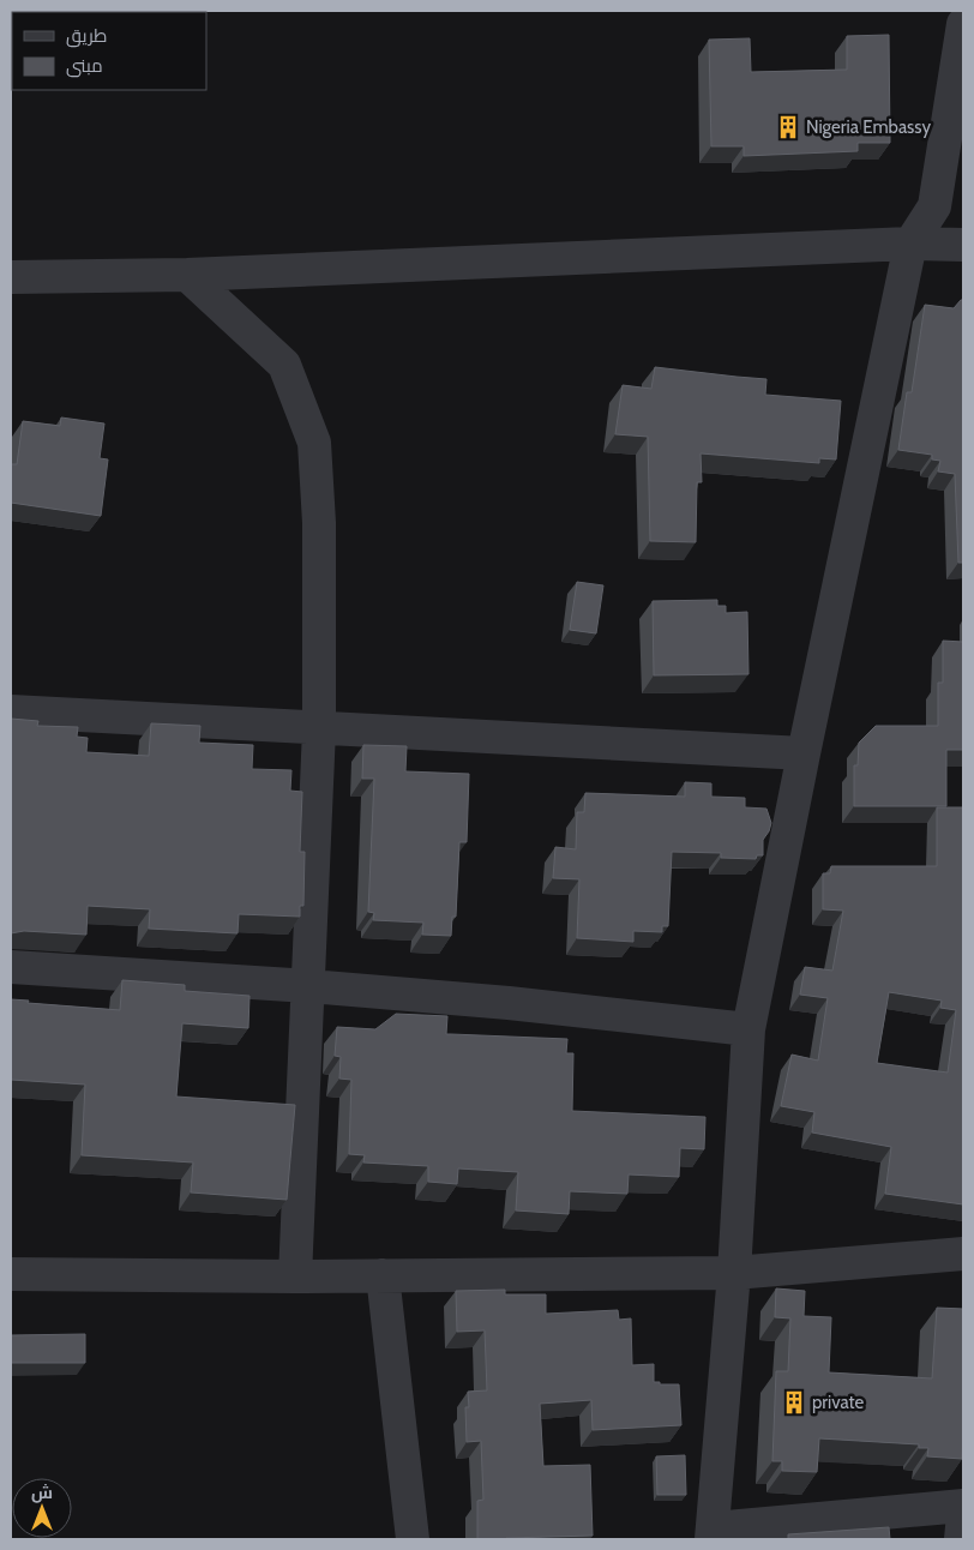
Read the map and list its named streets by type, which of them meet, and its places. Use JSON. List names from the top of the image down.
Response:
{
  "places": {
    "building": ["Nigeria Embassy", "private"]
  },
  "legend": ["طريق", "مبنى"],
  "north": "top"
}
